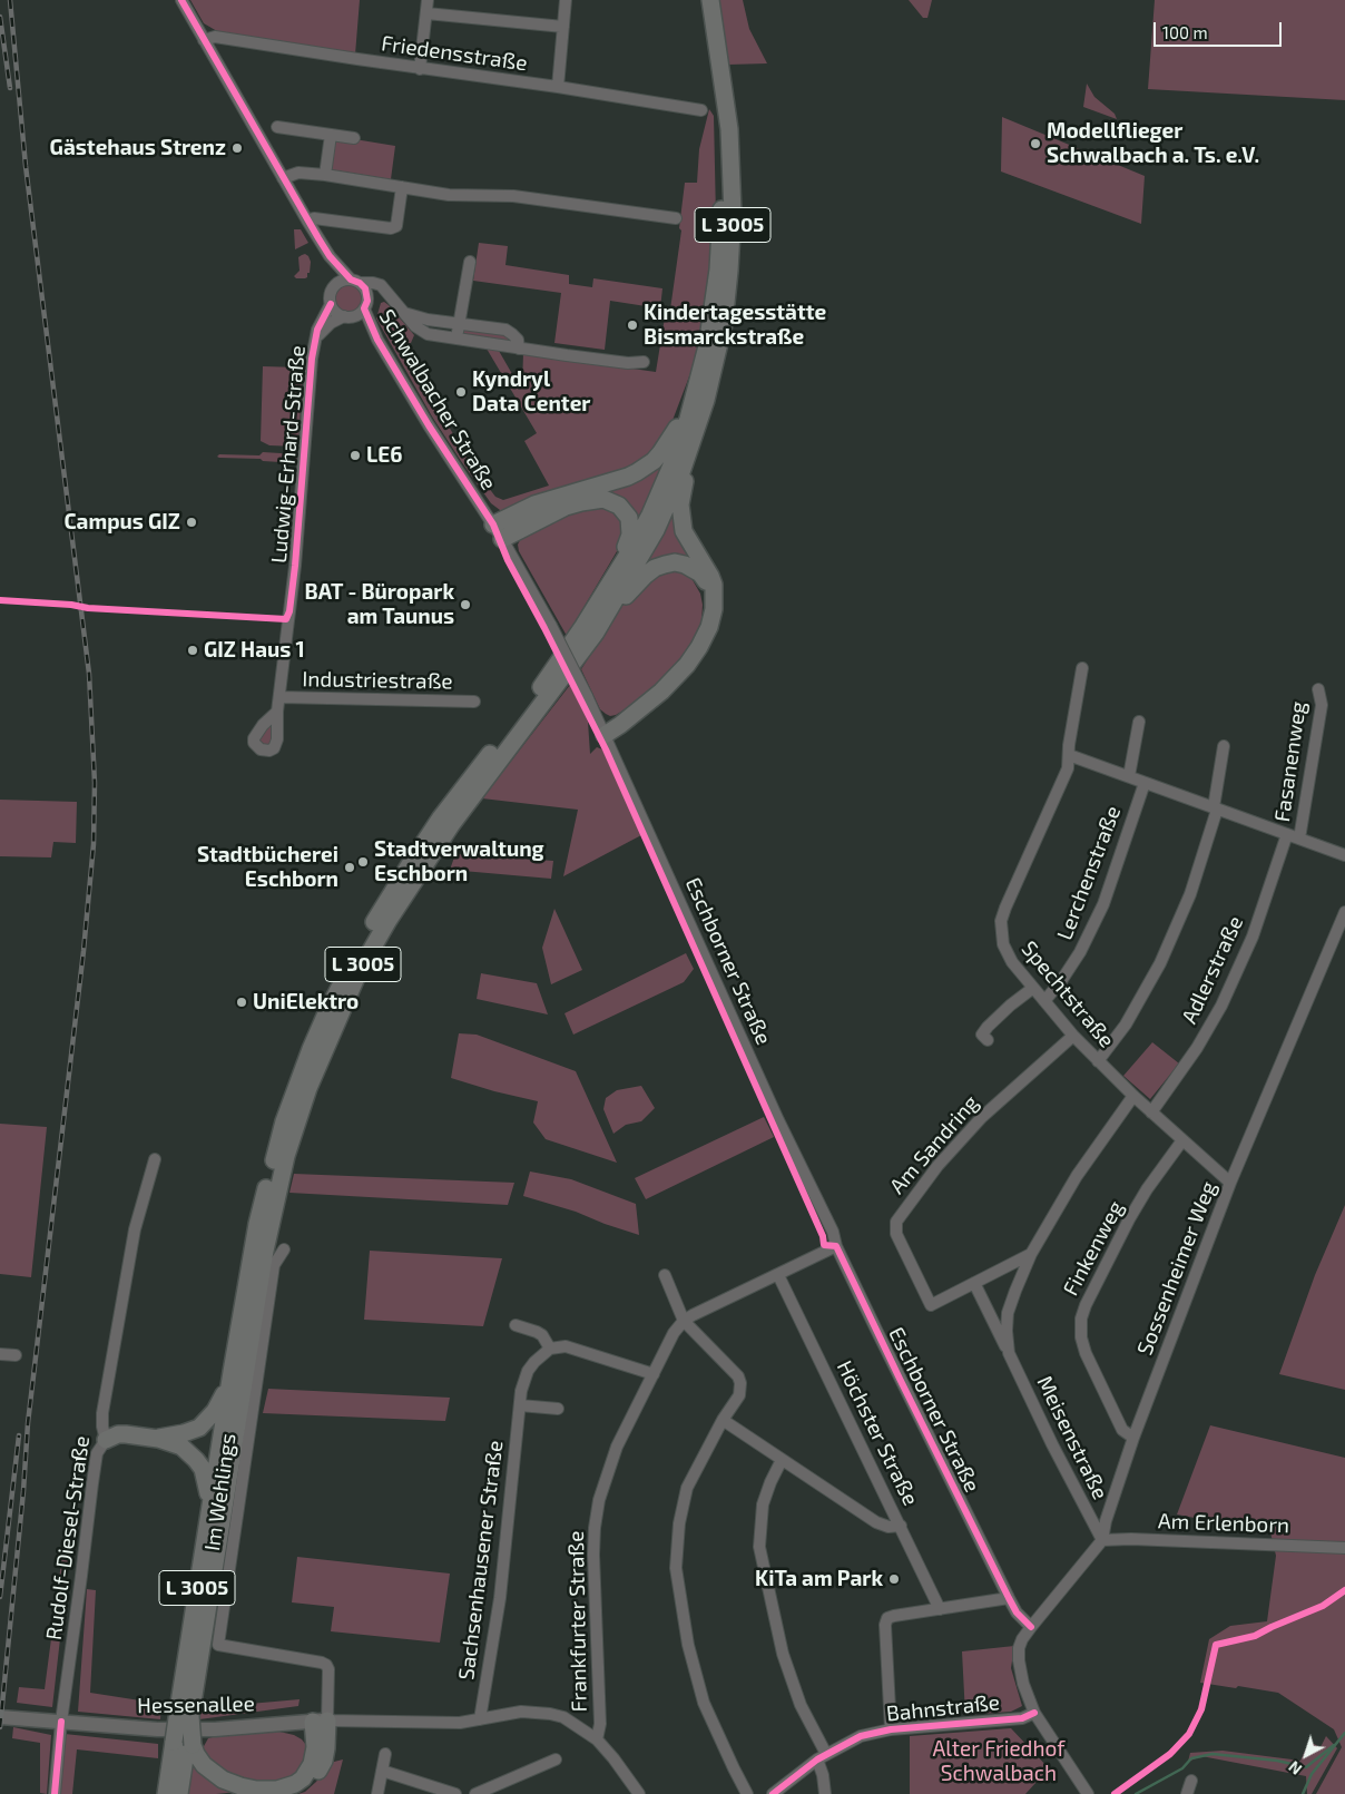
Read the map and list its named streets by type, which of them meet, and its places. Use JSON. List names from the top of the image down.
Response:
{
  "streets": {
    "highway": ["L 3005"],
    "main road": ["Hessenallee"],
    "street": [
      "Friedensstraße",
      "Schwalbacher Straße",
      "Ludwig-Erhard-Straße",
      "Industriestraße",
      "Fasanenweg",
      "Lerchenstraße",
      "Eschborner Straße",
      "Adlerstraße",
      "Spechtstraße",
      "Am Sandring",
      "Finkenweg",
      "Sossenheimer Weg",
      "Höchster Straße",
      "Meisenstraße",
      "Im Wehlings",
      "Am Erlenborn",
      "Rudolf-Diesel-Straße",
      "Sachsenhausener Straße",
      "Frankfurter Straße",
      "Bahnstraße"
    ]
  },
  "crossings": [
    ["Friedensstraße", "Schwalbacher Straße"],
    ["Schwalbacher Straße", "Ludwig-Erhard-Straße"],
    ["Schwalbacher Straße", "Eschborner Straße"],
    ["Ludwig-Erhard-Straße", "Industriestraße"],
    ["Fasanenweg", "Lerchenstraße"],
    ["Fasanenweg", "Adlerstraße"],
    ["Fasanenweg", "Spechtstraße"],
    ["Lerchenstraße", "Spechtstraße"],
    ["Eschborner Straße", "Sossenheimer Weg"],
    ["Adlerstraße", "Spechtstraße"],
    ["Spechtstraße", "Am Sandring"],
    ["Spechtstraße", "Finkenweg"],
    ["Spechtstraße", "Sossenheimer Weg"],
    ["Am Sandring", "Meisenstraße"],
    ["Finkenweg", "Sossenheimer Weg"],
    ["Sossenheimer Weg", "Meisenstraße"],
    ["Sossenheimer Weg", "Am Erlenborn"],
    ["Sossenheimer Weg", "Bahnstraße"],
    ["Meisenstraße", "Am Erlenborn"],
    ["Im Wehlings", "Hessenallee"],
    ["Rudolf-Diesel-Straße", "Hessenallee"],
    ["Sachsenhausener Straße", "Hessenallee"],
    ["Frankfurter Straße", "Hessenallee"]
  ],
  "parks": ["Alter Friedhof Schwalbach"],
  "places": [
    "Modellflieger Schwalbach a. Ts. e.V.",
    "Gästehaus Strenz",
    "Kindertagesstätte Bismarckstraße",
    "Kyndryl Data Center",
    "LE6",
    "Campus GIZ",
    "BAT - Büropark am Taunus",
    "GIZ Haus 1",
    "Stadtverwaltung Eschborn",
    "Stadtbücherei Eschborn",
    "UniElektro",
    "KiTa am Park"
  ],
  "scale_bar": "100 m",
  "north": "bottom left"
}
